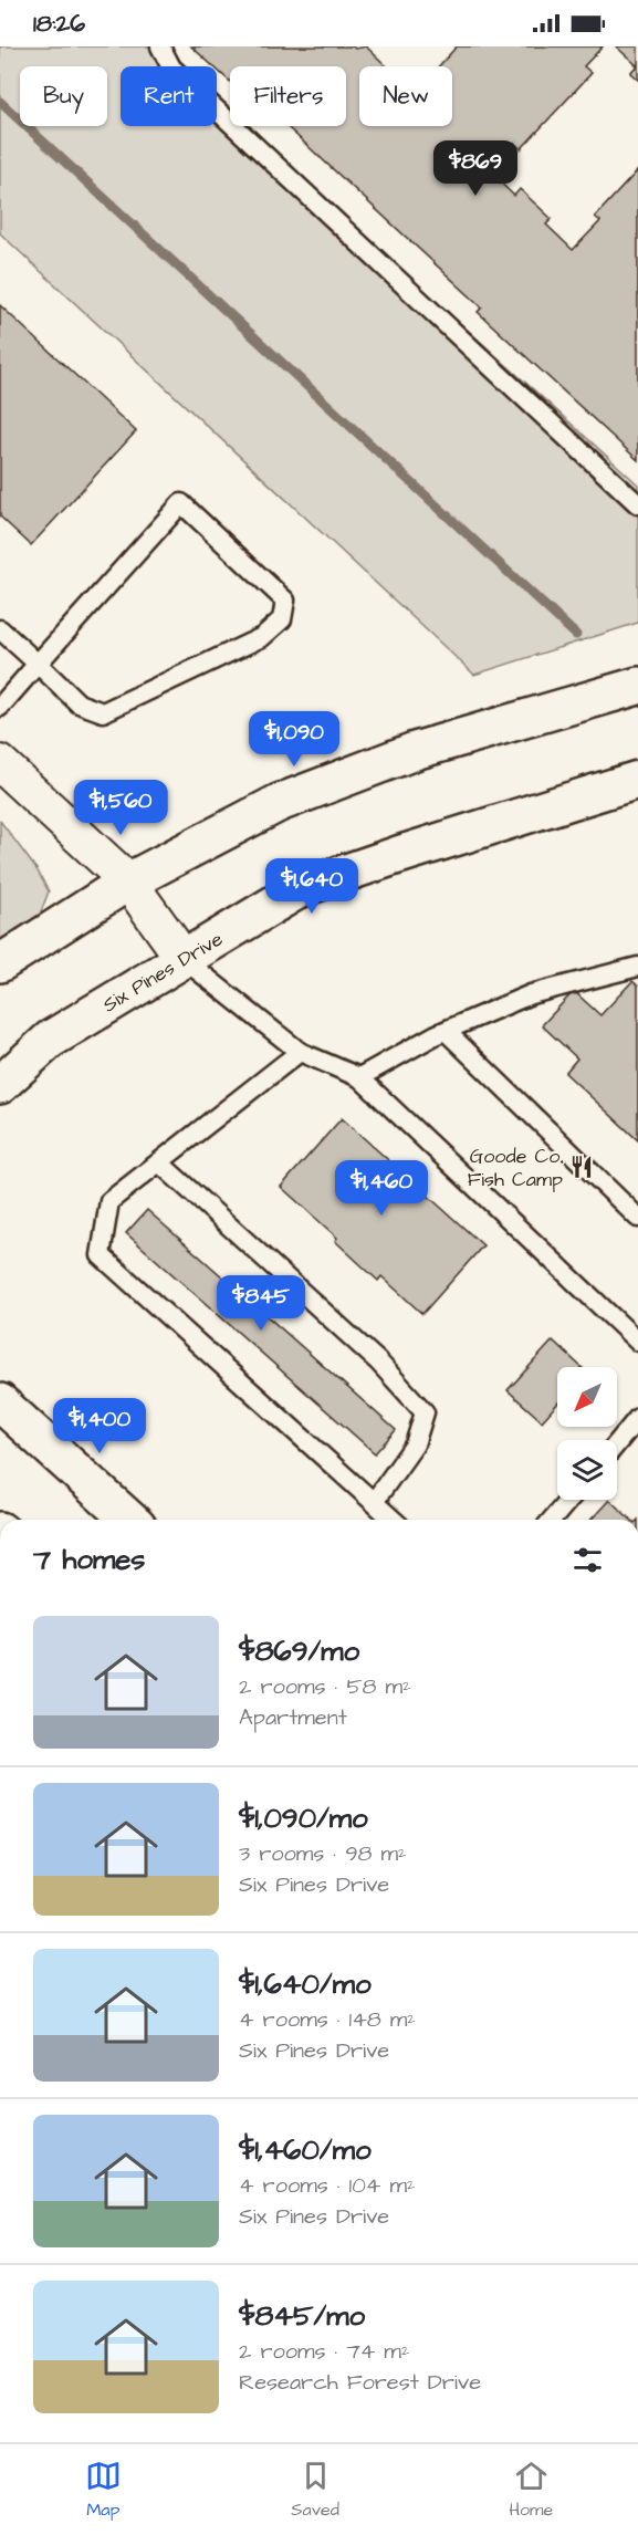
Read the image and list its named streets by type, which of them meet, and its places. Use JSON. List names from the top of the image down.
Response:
{
  "streets": {
    "street": ["Six Pines Drive"]
  },
  "places": {
    "restaurant": ["Goode Co. Fish Camp"]
  },
  "north": "bottom left",
  "page": {
    "status": "18:26",
    "chip": [
      "Buy",
      "Rent",
      "Filters",
      "New"
    ],
    "price": [
      "$869",
      "$1,090",
      "$1,560",
      "$1,640",
      "$1,460",
      "$845",
      "$1,400"
    ],
    "heading": "7 homes",
    "list": [
      {
        "name": "$869/mo",
        "note": "2 rooms · 58 m² · Apartment"
      },
      {
        "name": "$1,090/mo",
        "note": "3 rooms · 98 m² · Six Pines Drive"
      },
      {
        "name": "$1,640/mo",
        "note": "4 rooms · 148 m² · Six Pines Drive"
      },
      {
        "name": "$1,460/mo",
        "note": "4 rooms · 104 m² · Six Pines Drive"
      },
      {
        "name": "$845/mo",
        "note": "2 rooms · 74 m² · Research Forest Drive"
      }
    ],
    "tabs": ["Map", "Saved", "Home"]
  }
}
